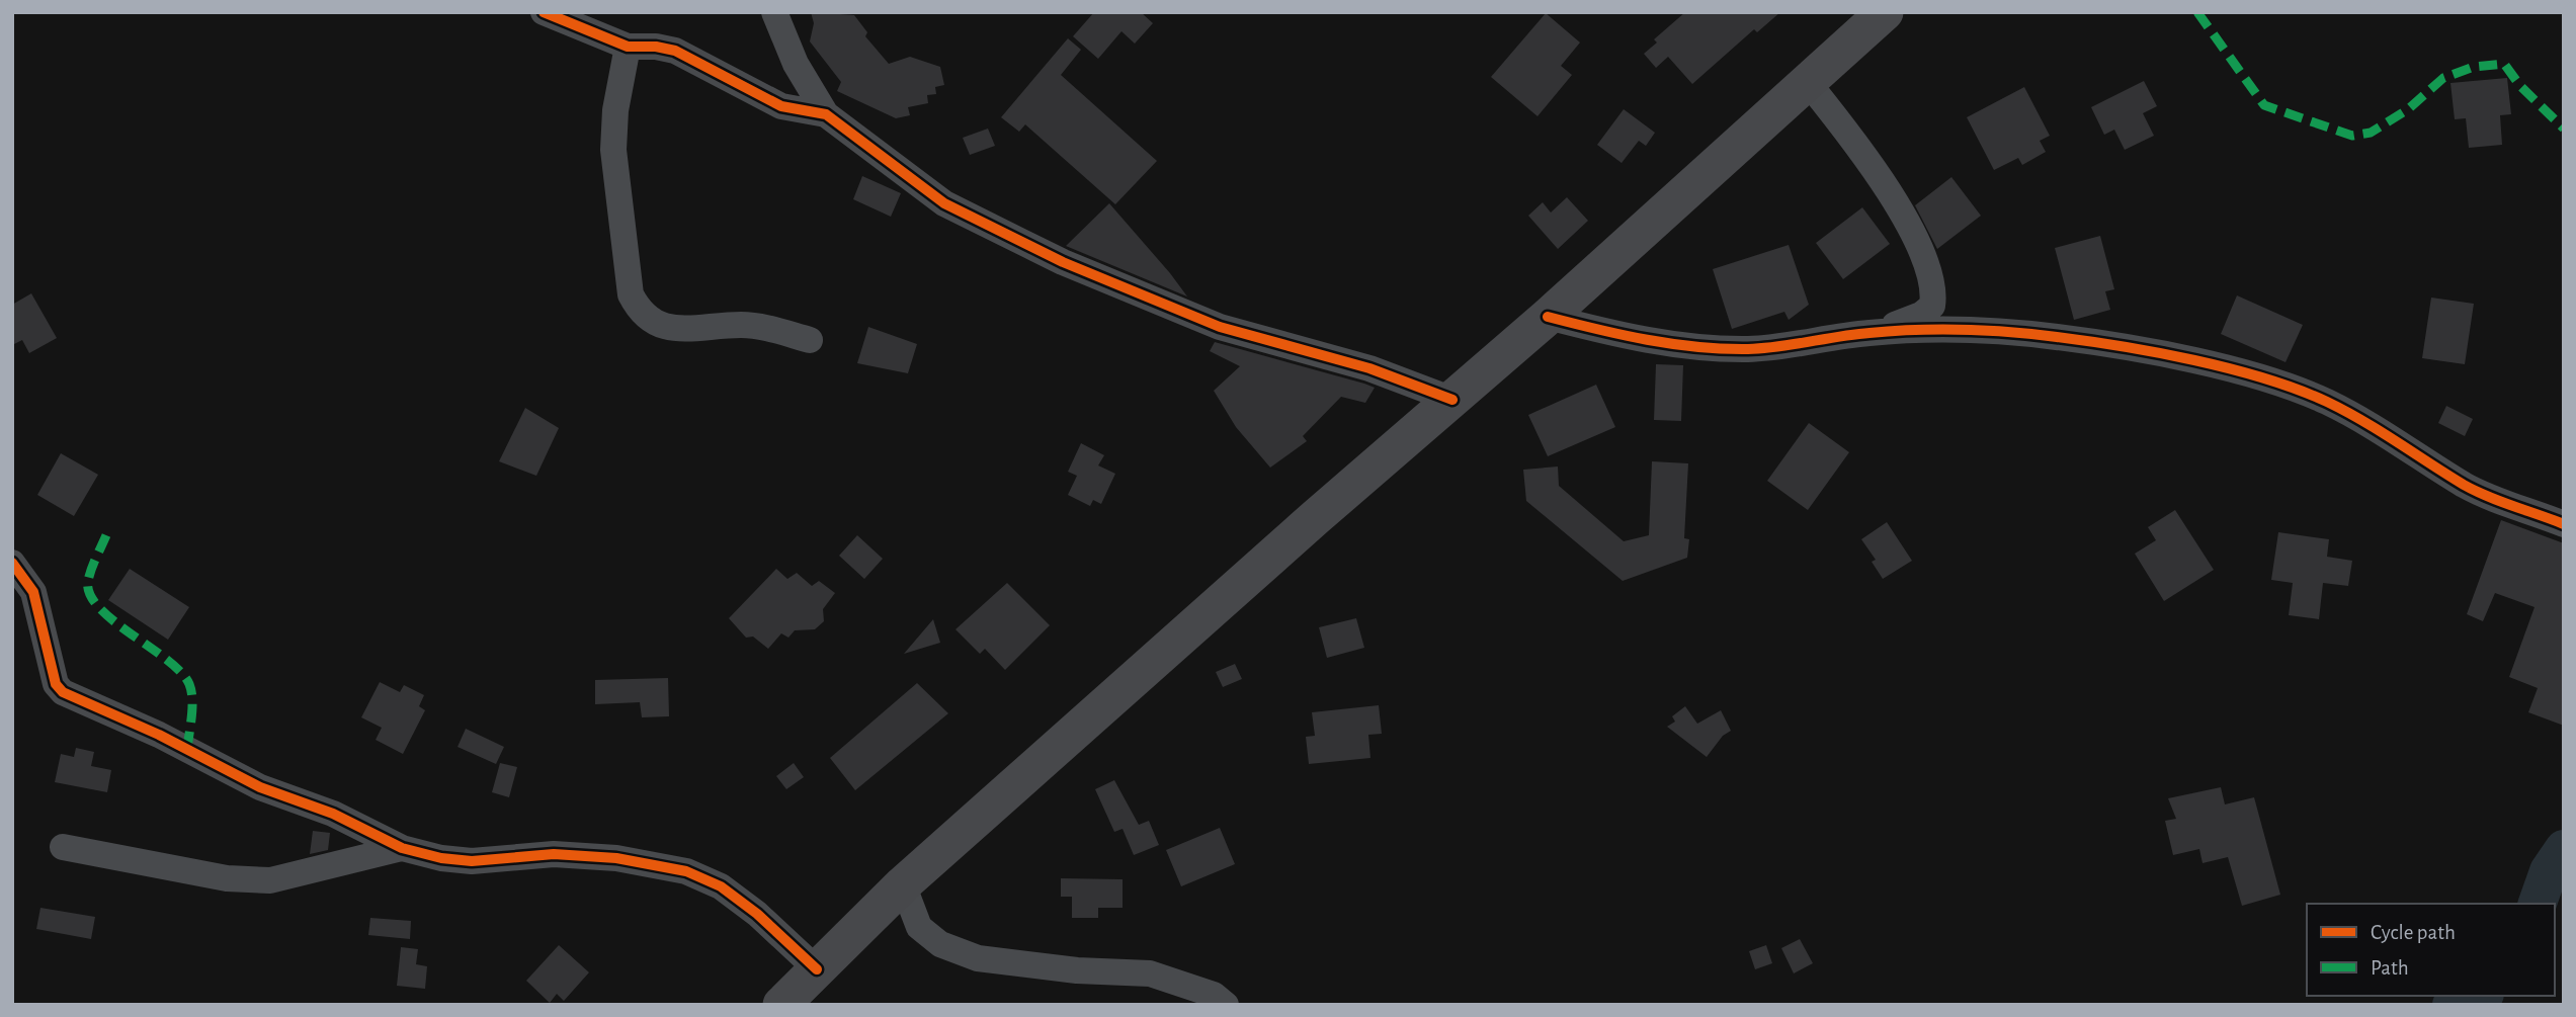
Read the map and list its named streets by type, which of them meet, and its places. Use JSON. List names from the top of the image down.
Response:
{
  "legend": ["Cycle path", "Path"]
}
